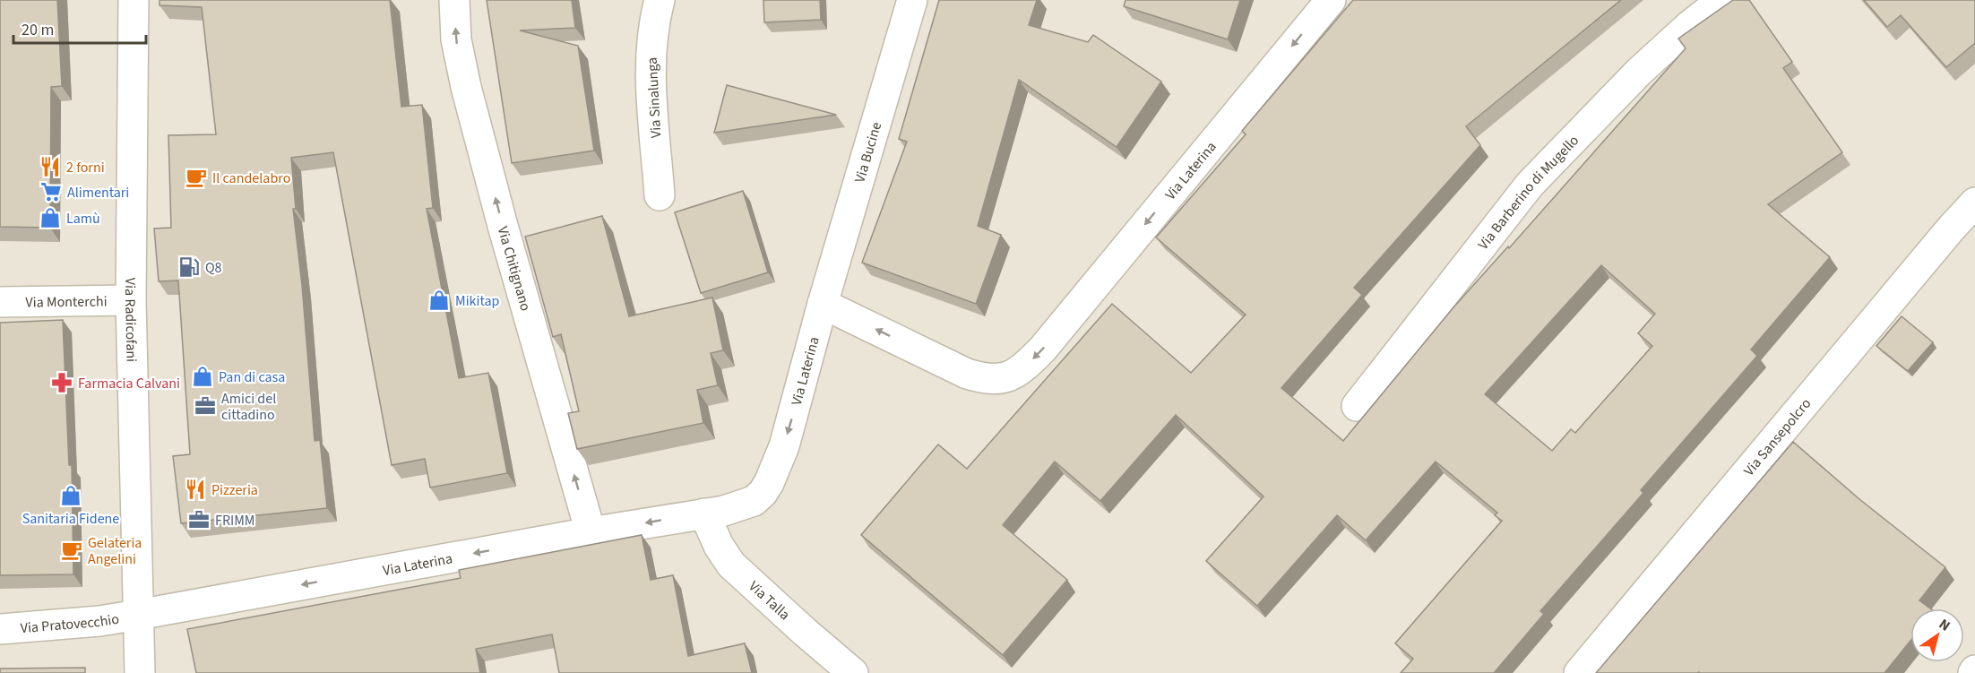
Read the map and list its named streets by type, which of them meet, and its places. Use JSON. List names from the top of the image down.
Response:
{
  "streets": {
    "street": [
      "Via Sinalunga",
      "Via Bucine",
      "Via Laterina",
      "Via Barberino di Mugello",
      "Via Chitignano",
      "Via Monterchi",
      "Via Radicofani",
      "Via Sansepolcro",
      "Via Talla",
      "Via Pratovecchio"
    ]
  },
  "crossings": [
    ["Via Bucine", "Via Laterina"],
    ["Via Laterina", "Via Chitignano"],
    ["Via Laterina", "Via Radicofani"],
    ["Via Laterina", "Via Talla"],
    ["Via Laterina", "Via Pratovecchio"],
    ["Via Monterchi", "Via Radicofani"],
    ["Via Radicofani", "Via Pratovecchio"]
  ],
  "one_way": ["Via Laterina", "Via Chitignano"],
  "places": {
    "restaurant": ["2 forni", "Pizzeria"],
    "cafe": ["Il candelabro", "Gelateria Angelini"],
    "supermarket": ["Alimentari"],
    "shop": [
      "Lamù",
      "Mikitap",
      "Pan di casa",
      "Sanitaria Fidene"
    ],
    "fuel station": ["Q8"],
    "pharmacy": ["Farmacia Calvani"],
    "office": ["Amici del cittadino", "FRIMM"]
  },
  "scale_bar": "20 m",
  "north": "top right"
}
